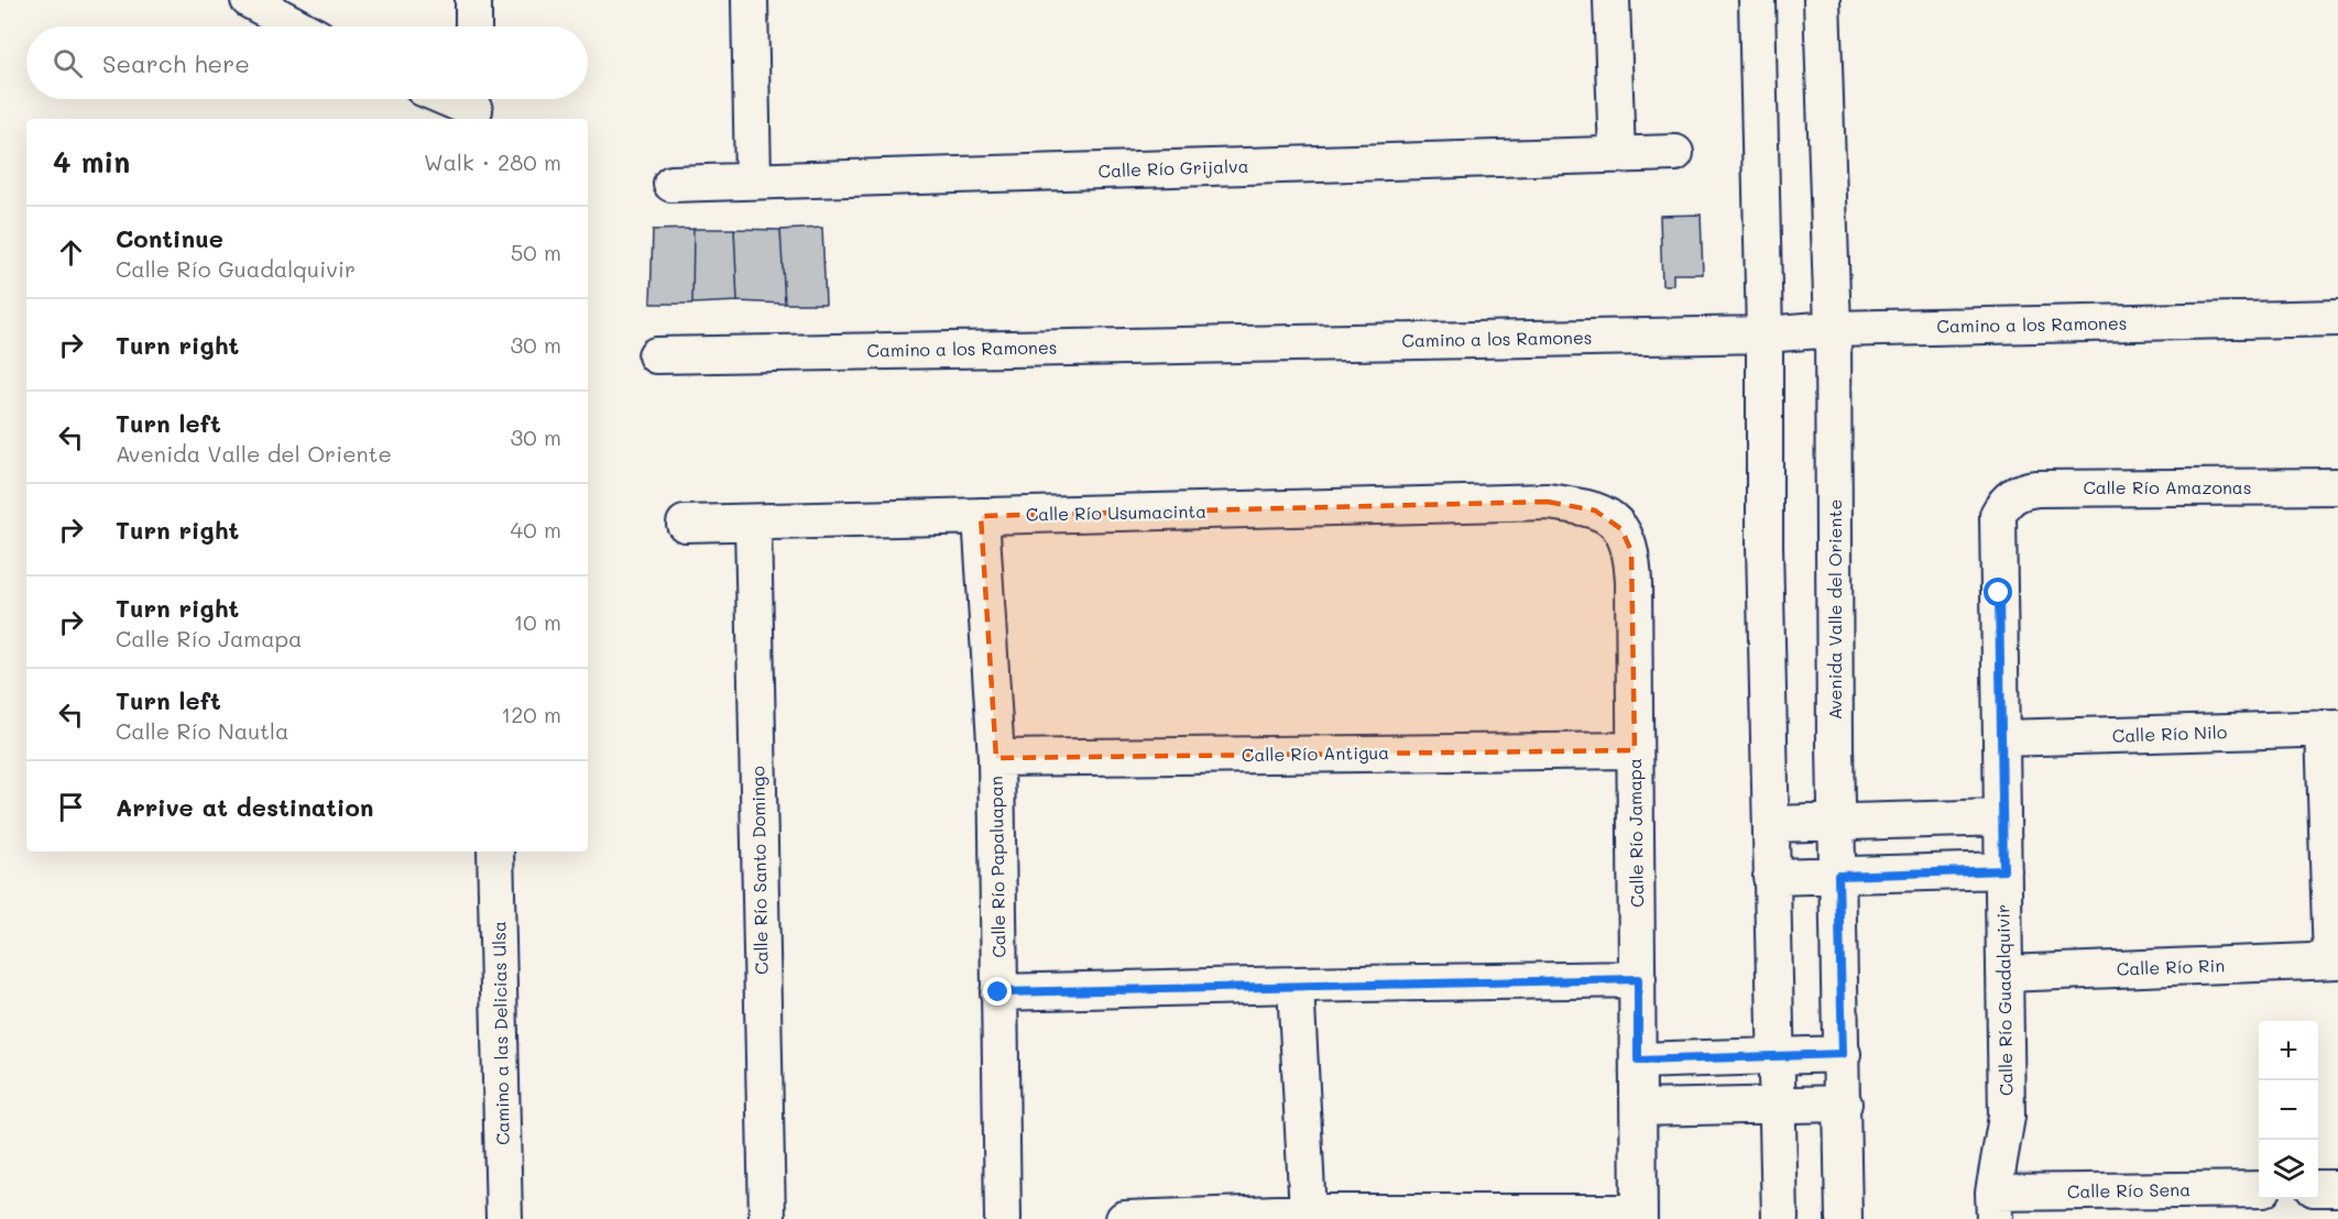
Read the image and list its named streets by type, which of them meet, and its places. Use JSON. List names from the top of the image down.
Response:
{
  "streets": {
    "street": [
      "Calle Río Grijalva",
      "Camino a los Ramones",
      "Calle Río Amazonas",
      "Calle Río Usumacinta",
      "Avenida Valle del Oriente",
      "Calle Río Nilo",
      "Calle Río Antigua",
      "Calle Río Jamapa",
      "Calle Río Papaluapan",
      "Calle Río Santo Domingo",
      "Calle Río Rin",
      "Calle Río Guadalquivir",
      "Camino a las Delicias Ulsa",
      "Calle Río Sena"
    ]
  },
  "crossings": [
    ["Camino a los Ramones", "Avenida Valle del Oriente"],
    ["Calle Río Amazonas", "Calle Río Guadalquivir"],
    ["Calle Río Usumacinta", "Calle Río Jamapa"],
    ["Calle Río Usumacinta", "Calle Río Papaluapan"],
    ["Calle Río Usumacinta", "Calle Río Santo Domingo"],
    ["Calle Río Nilo", "Calle Río Guadalquivir"],
    ["Calle Río Antigua", "Calle Río Jamapa"],
    ["Calle Río Antigua", "Calle Río Papaluapan"],
    ["Calle Río Rin", "Calle Río Guadalquivir"],
    ["Calle Río Guadalquivir", "Calle Río Sena"]
  ],
  "page": {
    "search": "Search here",
    "heading": ["4 min", "Walk · 280 m"],
    "list": [
      ["Continue", "Calle Río Guadalquivir", "50 m"],
      ["Turn right", "30 m"],
      ["Turn left", "Avenida Valle del Oriente", "30 m"],
      ["Turn right", "40 m"],
      ["Turn right", "Calle Río Jamapa", "10 m"],
      ["Turn left", "Calle Río Nautla", "120 m"],
      "Arrive at destination"
    ],
    "map_buttons": ["+", "−"]
  }
}
